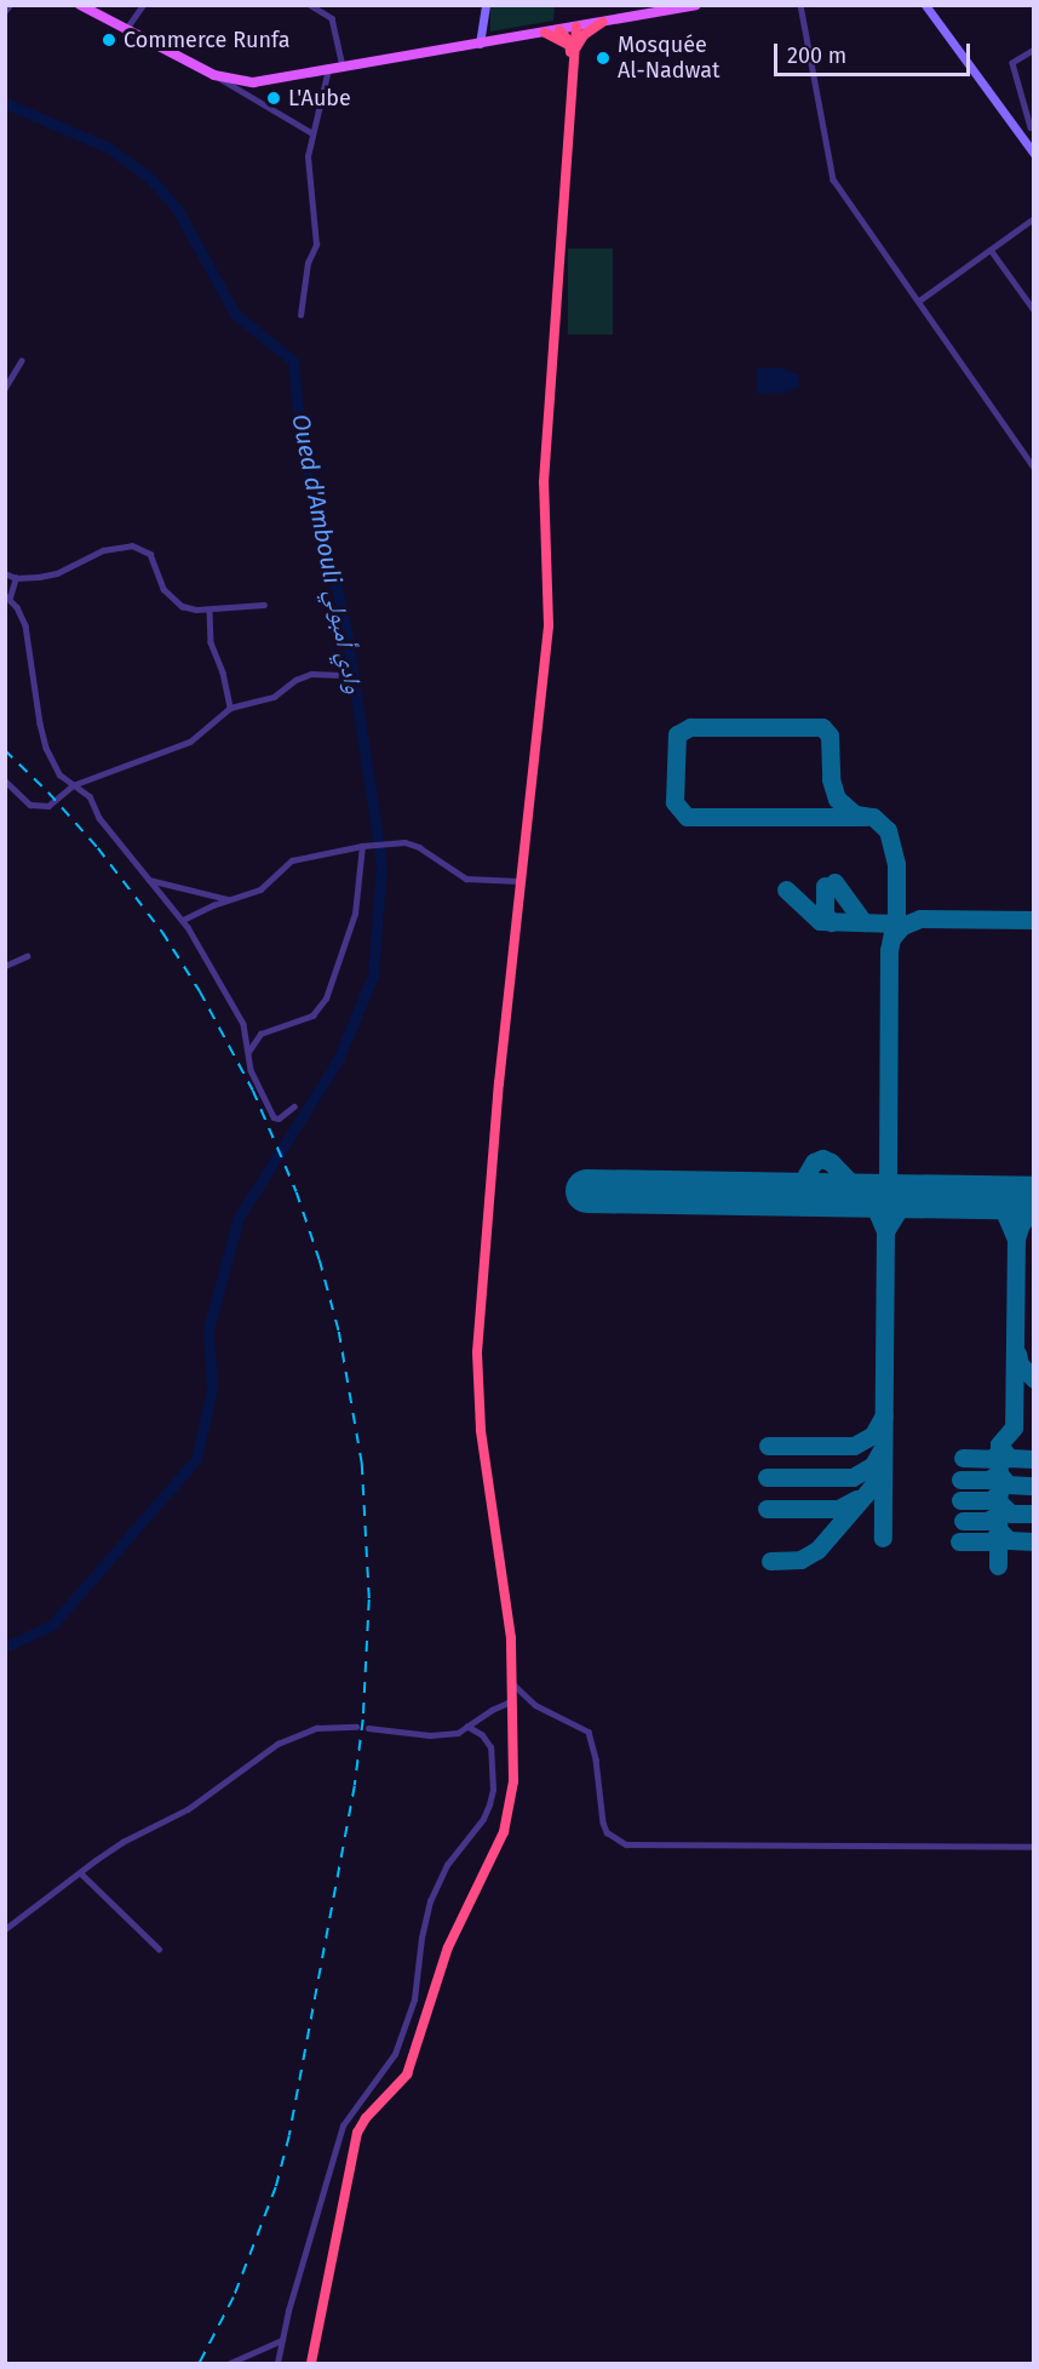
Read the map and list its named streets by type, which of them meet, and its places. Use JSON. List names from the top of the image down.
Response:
{
  "water": ["Oued d'Ambouli وادي أمبولي"],
  "places": ["Commerce Runfa", "Mosquée Al-Nadwat", "L'Aube"],
  "scale_bar": "200 m"
}
